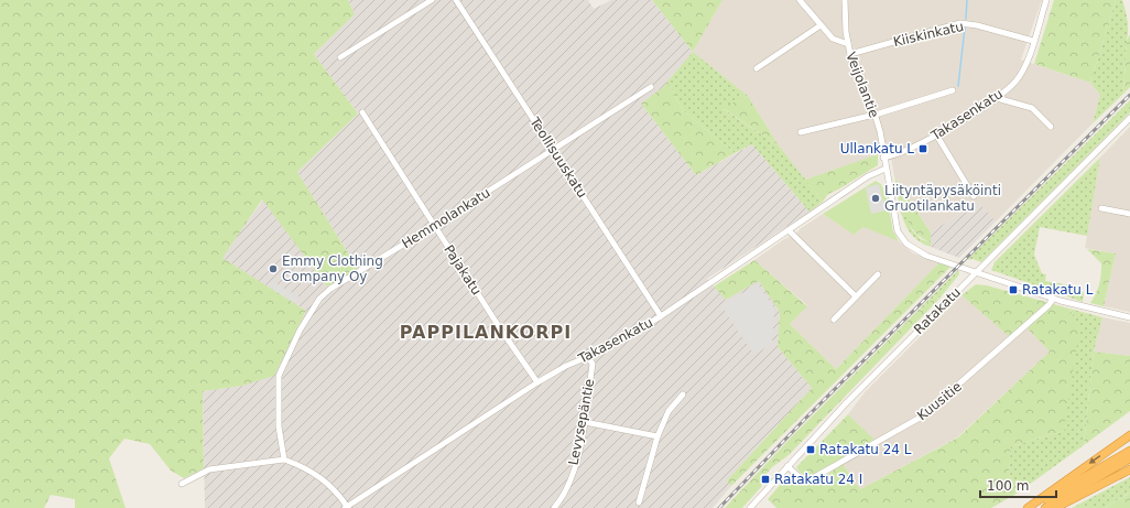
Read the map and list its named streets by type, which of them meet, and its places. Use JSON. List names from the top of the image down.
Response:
{
  "streets": {
    "street": [
      "Kiiskinkatu",
      "Veijolantie",
      "Takasenkatu",
      "Teollisuuskatu",
      "Hemmolankatu",
      "Pajakatu",
      "Ratakatu",
      "Kuusitie",
      "Levysepäntie"
    ]
  },
  "crossings": [
    ["Kiiskinkatu", "Veijolantie"],
    ["Kiiskinkatu", "Takasenkatu"],
    ["Veijolantie", "Takasenkatu"],
    ["Veijolantie", "Ratakatu"],
    ["Veijolantie", "Kuusitie"],
    ["Takasenkatu", "Teollisuuskatu"],
    ["Takasenkatu", "Pajakatu"],
    ["Takasenkatu", "Levysepäntie"],
    ["Teollisuuskatu", "Hemmolankatu"],
    ["Hemmolankatu", "Pajakatu"],
    ["Ratakatu", "Kuusitie"]
  ],
  "districts": ["PAPPILANKORPI"],
  "places": {
    "transit": [
      "Ullankatu L",
      "Ratakatu L",
      "Ratakatu 24 L",
      "Ratakatu 24 I"
    ],
    "other": ["Liityntäpysäköinti Gruotilankatu", "Emmy Clothing Company Oy"]
  },
  "scale_bar": "100 m"
}
